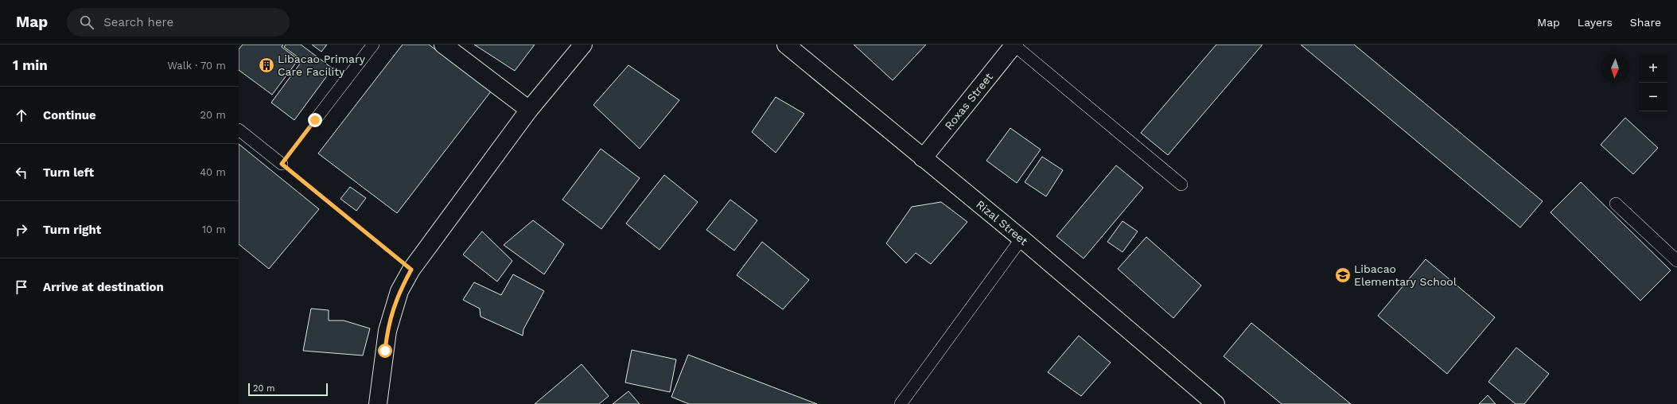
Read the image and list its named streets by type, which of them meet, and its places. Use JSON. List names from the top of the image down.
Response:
{
  "streets": {
    "street": ["Roxas Street", "Rizal Street"]
  },
  "crossings": [
    ["Roxas Street", "Rizal Street"]
  ],
  "places": {
    "building": ["Libacao Primary Care Facility"],
    "school or university": ["Libacao Elementary School"]
  },
  "scale_bar": "20 m",
  "north": "bottom",
  "page": {
    "header": "Map",
    "search": "Search here",
    "nav": ["Map", "Layers", "Share"],
    "heading": ["1 min", "Walk · 70 m"],
    "map_buttons": ["+", "−"],
    "list": [
      ["Continue", "20 m"],
      ["Turn left", "40 m"],
      ["Turn right", "10 m"],
      "Arrive at destination"
    ],
    "scale": "20 m"
  }
}
